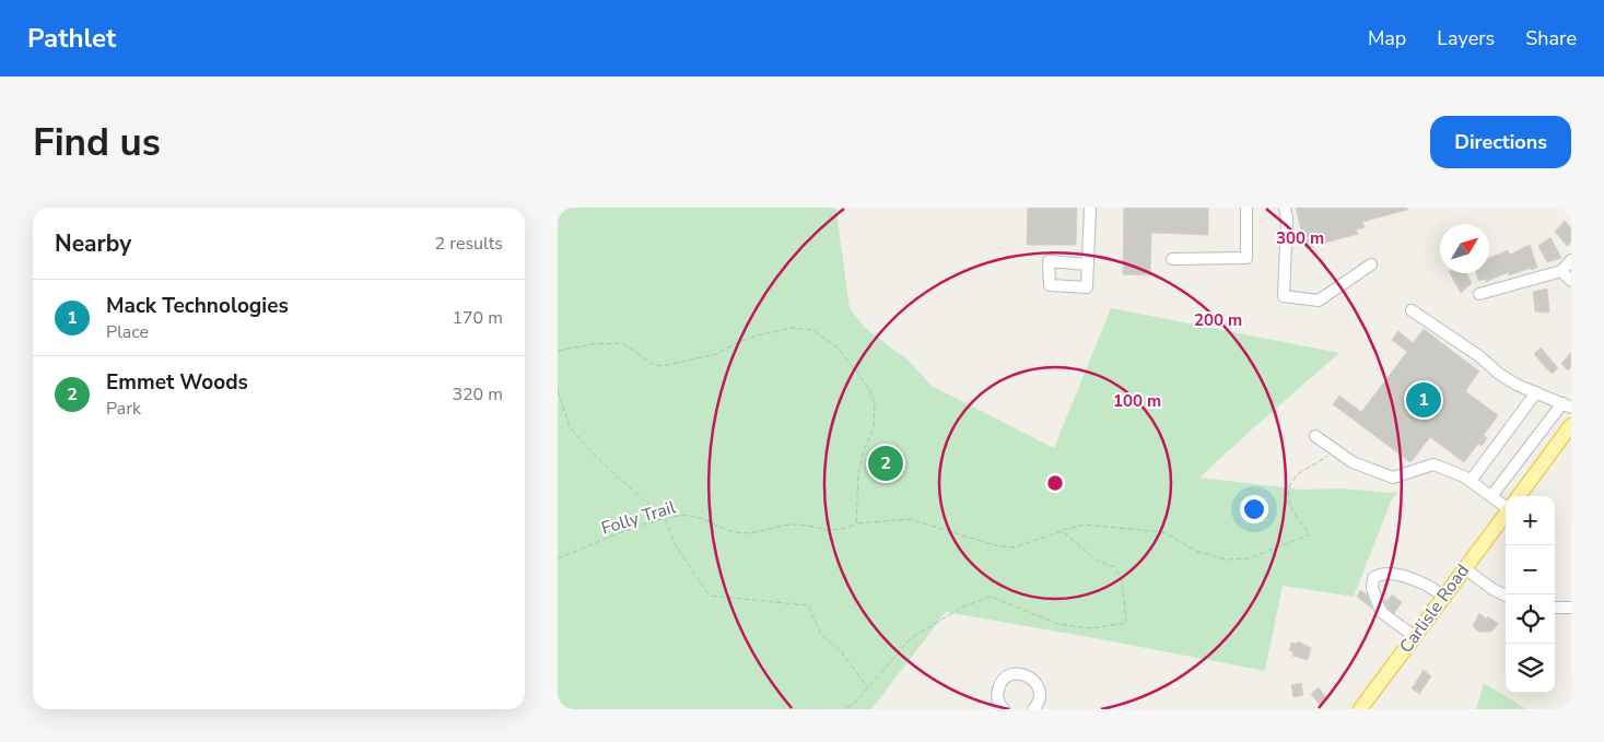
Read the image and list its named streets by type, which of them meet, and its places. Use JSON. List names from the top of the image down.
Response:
{
  "streets": {
    "main road": ["Carlisle Road"],
    "path": ["Folly Trail"]
  },
  "north": "top right",
  "page": {
    "header": "Pathlet",
    "nav": ["Map", "Layers", "Share"],
    "buttons": "Directions",
    "title": "Find us",
    "heading": ["Nearby", "2 results"],
    "list": [
      {
        "mark": "1",
        "name": "Mack Technologies",
        "note": "Place",
        "value": "170 m"
      },
      {
        "mark": "2",
        "name": "Emmet Woods",
        "note": "Park",
        "value": "320 m"
      }
    ],
    "pins": ["1", "2"],
    "map_buttons": ["+", "−"]
  },
  "rings": ["300 m", "200 m", "100 m"]
}
